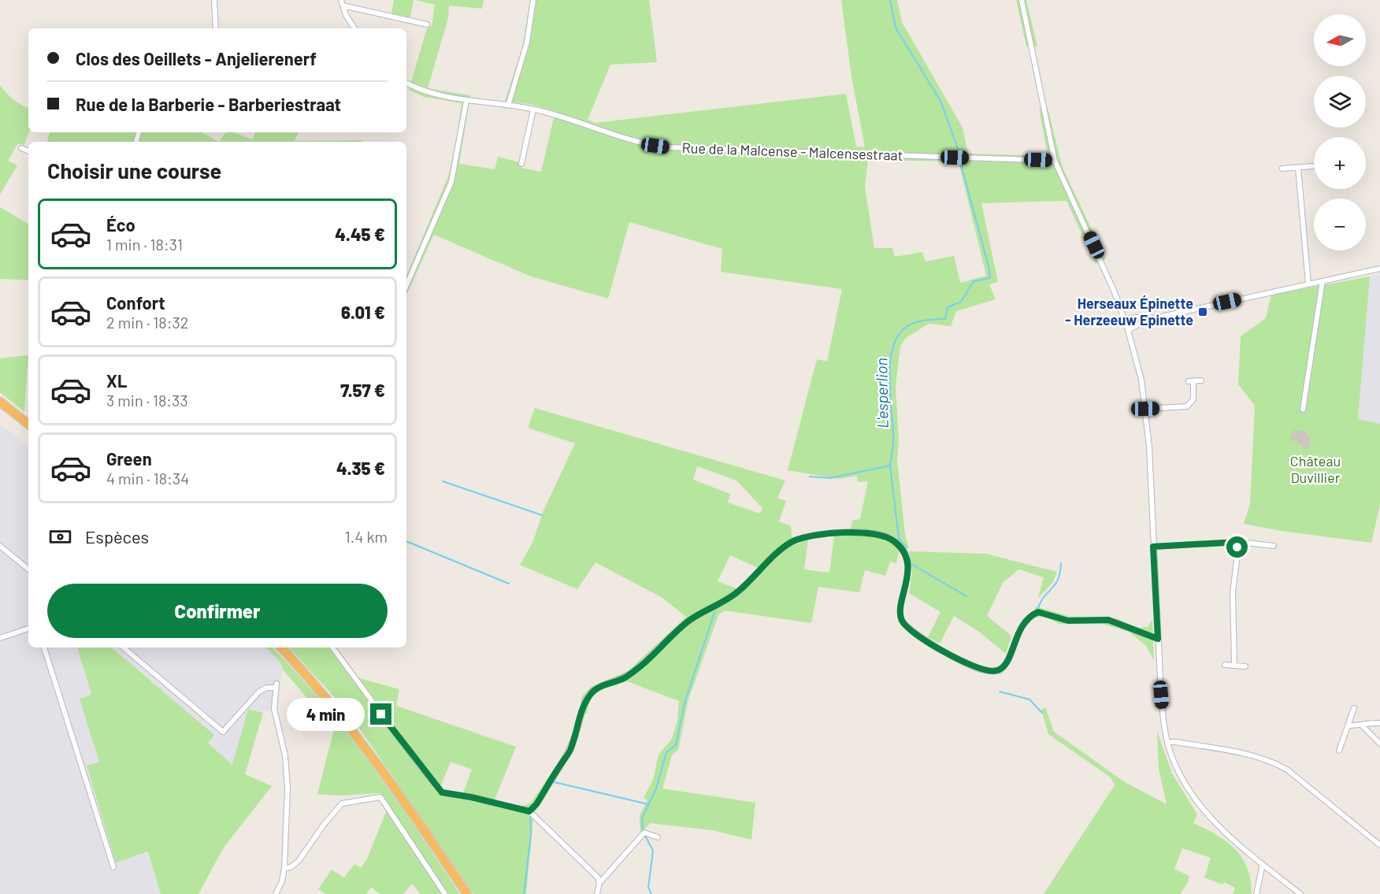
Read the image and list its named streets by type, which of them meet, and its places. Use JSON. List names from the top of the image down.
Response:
{
  "streets": {
    "street": ["Rue de la Malcense - Malcensestraat"]
  },
  "water": ["L'esperlion"],
  "parks": ["Château Duvillier"],
  "places": {
    "transit": ["Herseaux Épinette - Herzeeuw Epinette"]
  },
  "north": "left",
  "page": {
    "map_buttons": ["+", "−"],
    "banner": ["Clos des Oeillets - Anjelierenerf", "Rue de la Barberie - Barberiestraat"],
    "heading": "Choisir une course",
    "list": [
      {
        "name": "Éco",
        "note": "1 min · 18:31",
        "value": "4.45 €"
      },
      {
        "name": "Confort",
        "note": "2 min · 18:32",
        "value": "6.01 €"
      },
      {
        "name": "XL",
        "note": "3 min · 18:33",
        "value": "7.57 €"
      },
      {
        "name": "Green",
        "note": "4 min · 18:34",
        "value": "4.35 €"
      }
    ],
    "pay": ["Espèces", "1.4 km"],
    "buttons": "Confirmer",
    "bubble": "4 min"
  }
}
